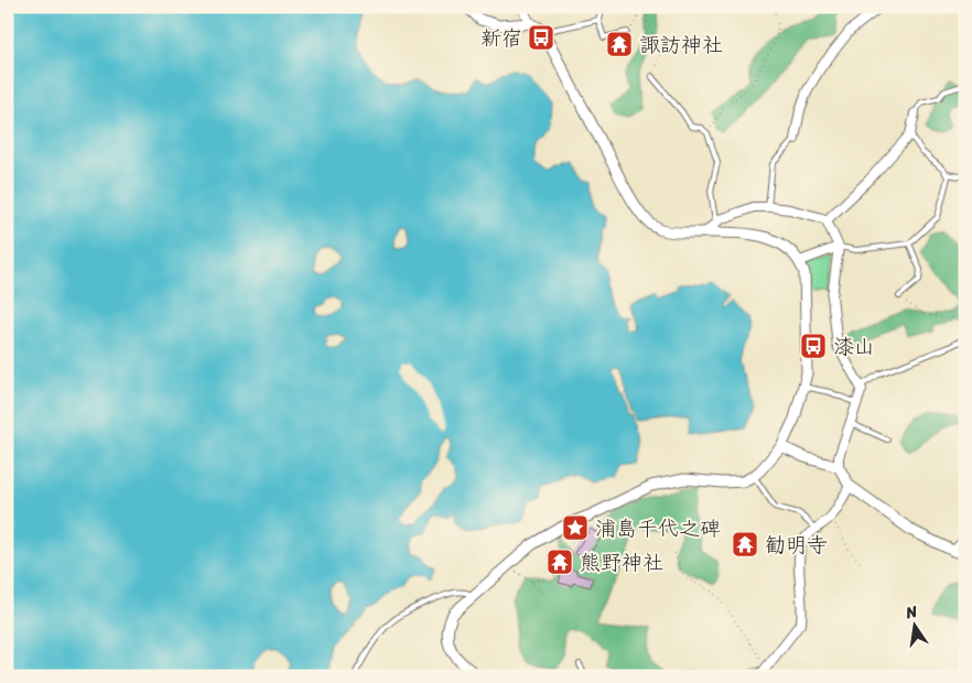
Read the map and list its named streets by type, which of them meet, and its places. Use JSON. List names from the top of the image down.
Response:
{
  "places": {
    "bus stop": ["新宿", "漆山"],
    "temple": ["諏訪神社", "勧明寺", "熊野神社"],
    "place": ["浦島千代之碑"]
  },
  "north": "top"
}
